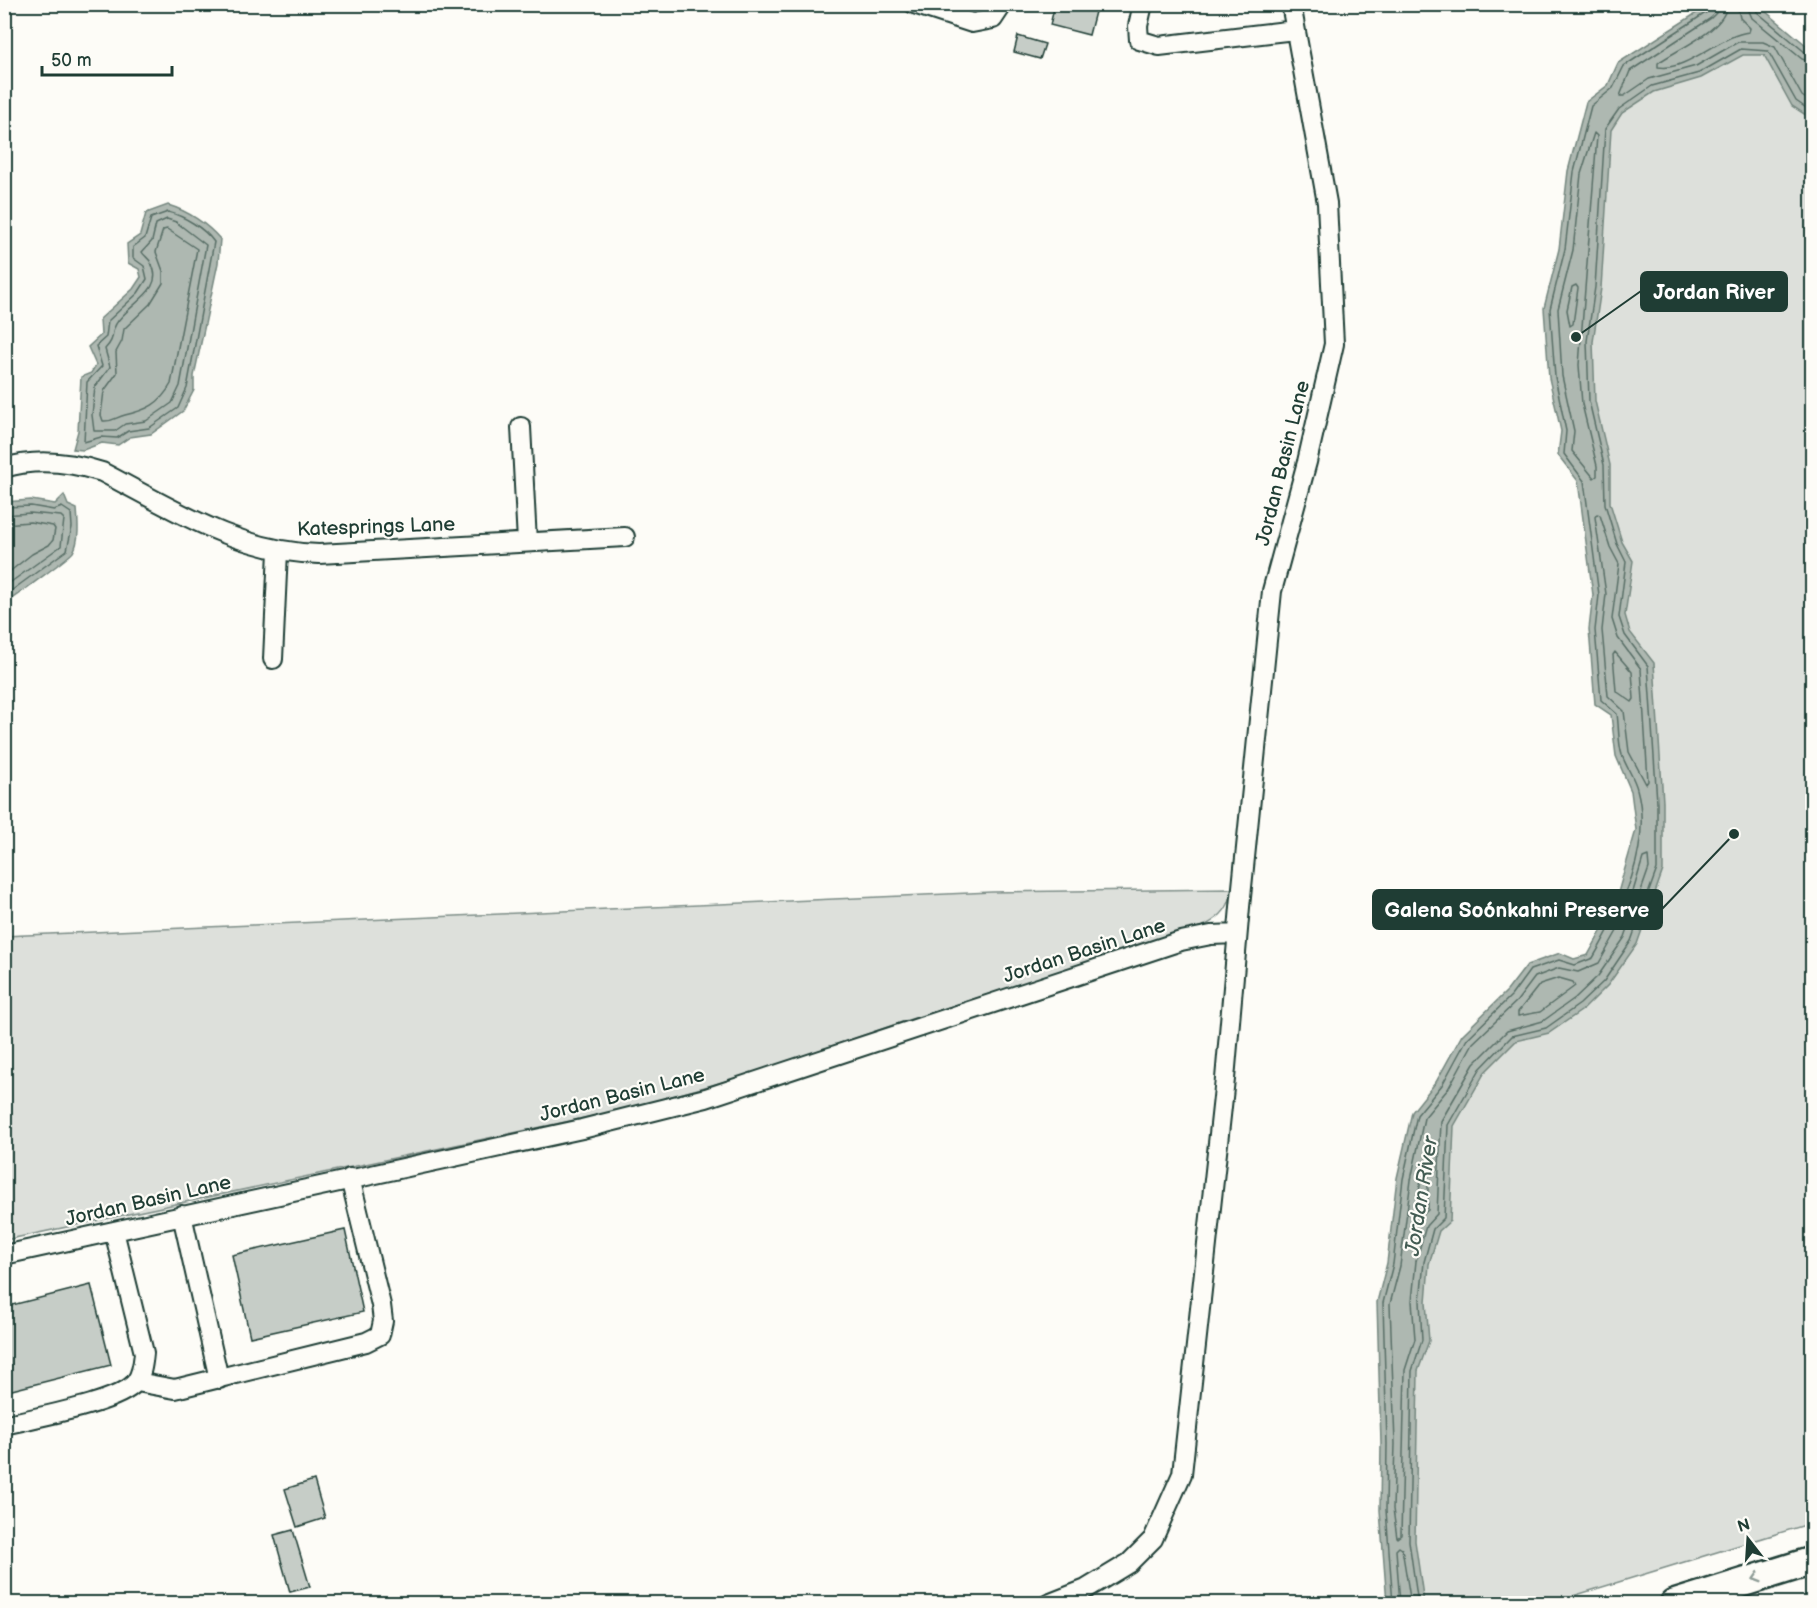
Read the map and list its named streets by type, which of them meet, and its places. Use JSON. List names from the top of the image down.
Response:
{
  "streets": {
    "street": ["Jordan Basin Lane", "Katesprings Lane"]
  },
  "water": ["Jordan River"],
  "places": ["Jordan River", "Galena Soónkahni Preserve"],
  "scale_bar": "50 m",
  "north": "top"
}
